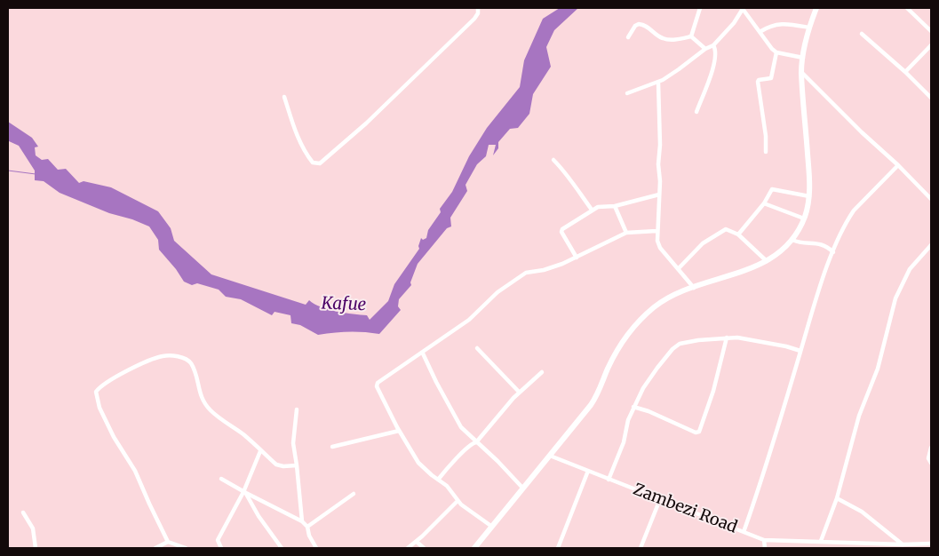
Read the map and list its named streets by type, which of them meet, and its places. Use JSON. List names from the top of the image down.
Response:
{
  "streets": {
    "street": ["Zambezi Road"]
  },
  "water": ["Kafue"]
}
